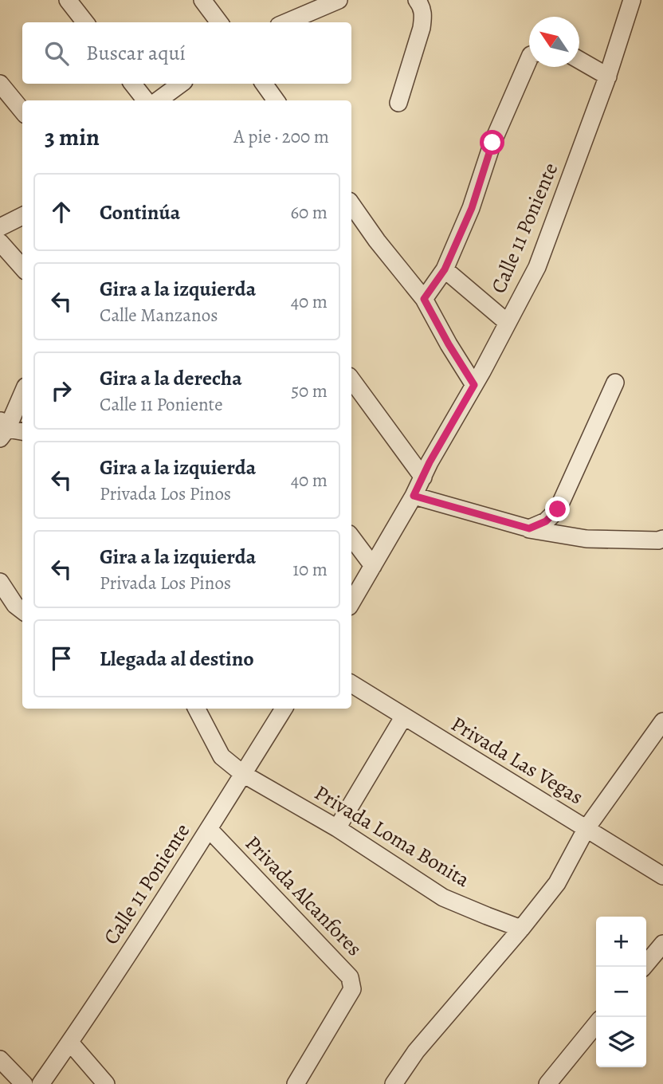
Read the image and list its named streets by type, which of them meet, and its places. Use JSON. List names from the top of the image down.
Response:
{
  "streets": {
    "street": [
      "Calle 11 Poniente",
      "Privada Las Vegas",
      "Privada Loma Bonita",
      "Privada Alcanfores"
    ]
  },
  "crossings": [
    ["Calle 11 Poniente", "Privada Loma Bonita"],
    ["Calle 11 Poniente", "Privada Alcanfores"]
  ],
  "north": "top left",
  "page": {
    "search": "Buscar aquí",
    "heading": ["3 min", "A pie · 200 m"],
    "list": [
      ["Continúa", "60 m"],
      ["Gira a la izquierda", "Calle Manzanos", "40 m"],
      ["Gira a la derecha", "Calle 11 Poniente", "50 m"],
      ["Gira a la izquierda", "Privada Los Pinos", "40 m"],
      ["Gira a la izquierda", "Privada Los Pinos", "10 m"],
      "Llegada al destino"
    ],
    "map_buttons": ["+", "−"]
  }
}
